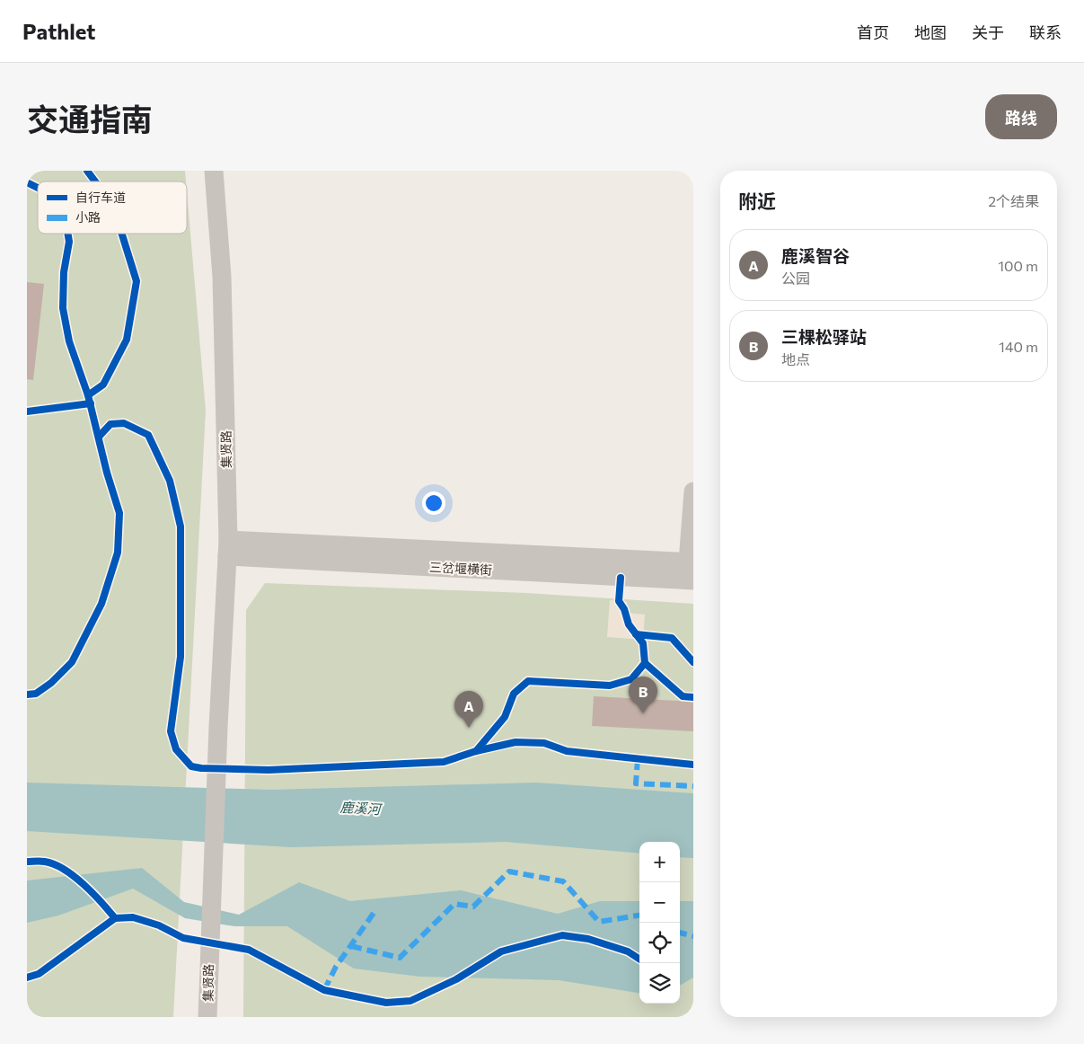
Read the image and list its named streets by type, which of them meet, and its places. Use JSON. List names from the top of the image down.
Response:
{
  "streets": {
    "street": ["集贤路", "三岔堰横街"]
  },
  "crossings": [
    ["集贤路", "三岔堰横街"]
  ],
  "water": ["鹿溪河"],
  "legend": ["自行车道", "小路"],
  "page": {
    "header": "Pathlet",
    "nav": [
      "首页",
      "地图",
      "关于",
      "联系"
    ],
    "title": "交通指南",
    "buttons": "路线",
    "heading": ["附近", "2个结果"],
    "list": [
      {
        "mark": "A",
        "name": "鹿溪智谷",
        "note": "公园",
        "value": "100 m"
      },
      {
        "mark": "B",
        "name": "三棵松驿站",
        "note": "地点",
        "value": "140 m"
      }
    ],
    "pins": ["B", "A"],
    "map_buttons": ["+", "−"]
  }
}
